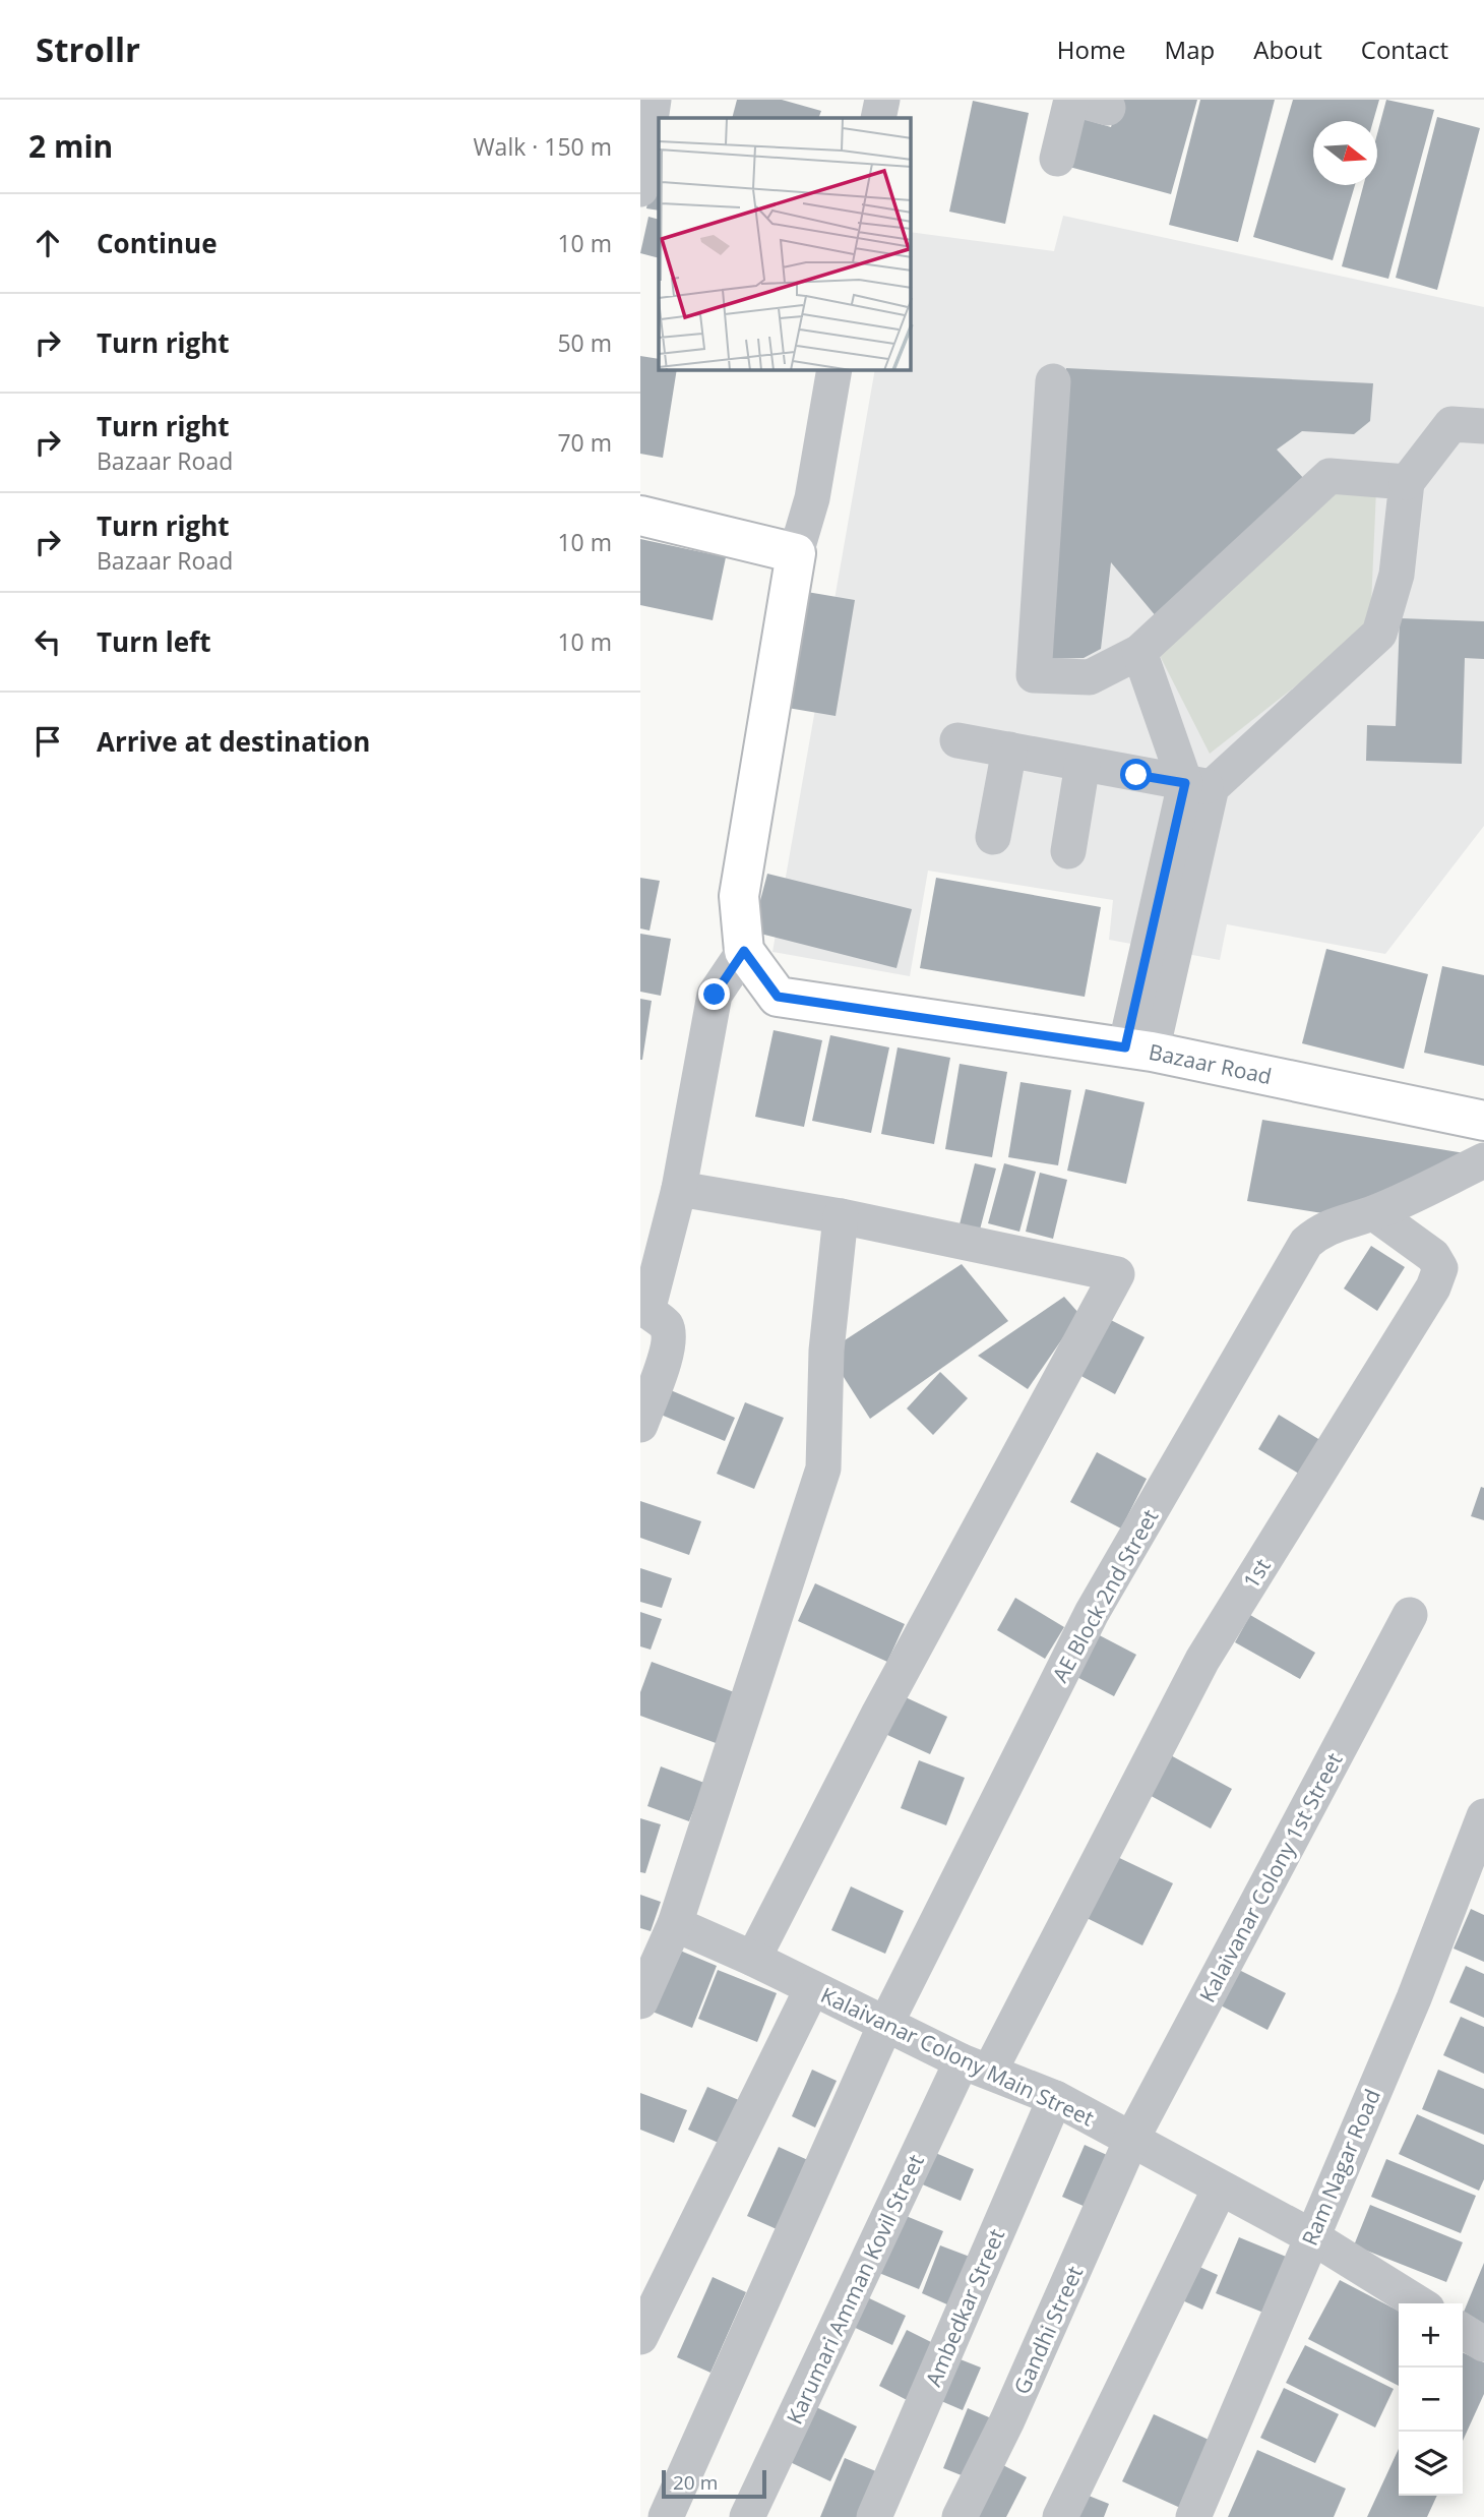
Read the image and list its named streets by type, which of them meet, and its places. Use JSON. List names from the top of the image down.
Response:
{
  "streets": {
    "main road": ["Bazaar Road"],
    "street": [
      "1st",
      "AE Block 2nd Street",
      "Kalaivanar Colony 1st Street",
      "Kalaivanar Colony Main Street",
      "Ram Nagar Road",
      "Karumari Amman Kovil Street",
      "Ambedkar Street",
      "Gandhi Street"
    ]
  },
  "crossings": [
    ["1st", "AE Block 2nd Street"],
    ["1st", "Kalaivanar Colony Main Street"],
    ["1st", "Karumari Amman Kovil Street"],
    ["AE Block 2nd Street", "Kalaivanar Colony Main Street"],
    ["Kalaivanar Colony 1st Street", "Kalaivanar Colony Main Street"],
    ["Kalaivanar Colony 1st Street", "Gandhi Street"],
    ["Kalaivanar Colony Main Street", "Ram Nagar Road"],
    ["Kalaivanar Colony Main Street", "Karumari Amman Kovil Street"],
    ["Kalaivanar Colony Main Street", "Ambedkar Street"],
    ["Kalaivanar Colony Main Street", "Gandhi Street"]
  ],
  "scale_bar": "20 m",
  "north": "right",
  "page": {
    "header": "Strollr",
    "nav": [
      "Home",
      "Map",
      "About",
      "Contact"
    ],
    "heading": ["2 min", "Walk · 150 m"],
    "list": [
      ["Continue", "10 m"],
      ["Turn right", "50 m"],
      ["Turn right", "Bazaar Road", "70 m"],
      ["Turn right", "Bazaar Road", "10 m"],
      ["Turn left", "10 m"],
      "Arrive at destination"
    ],
    "map_buttons": ["+", "−"],
    "scale": "20 m"
  }
}
